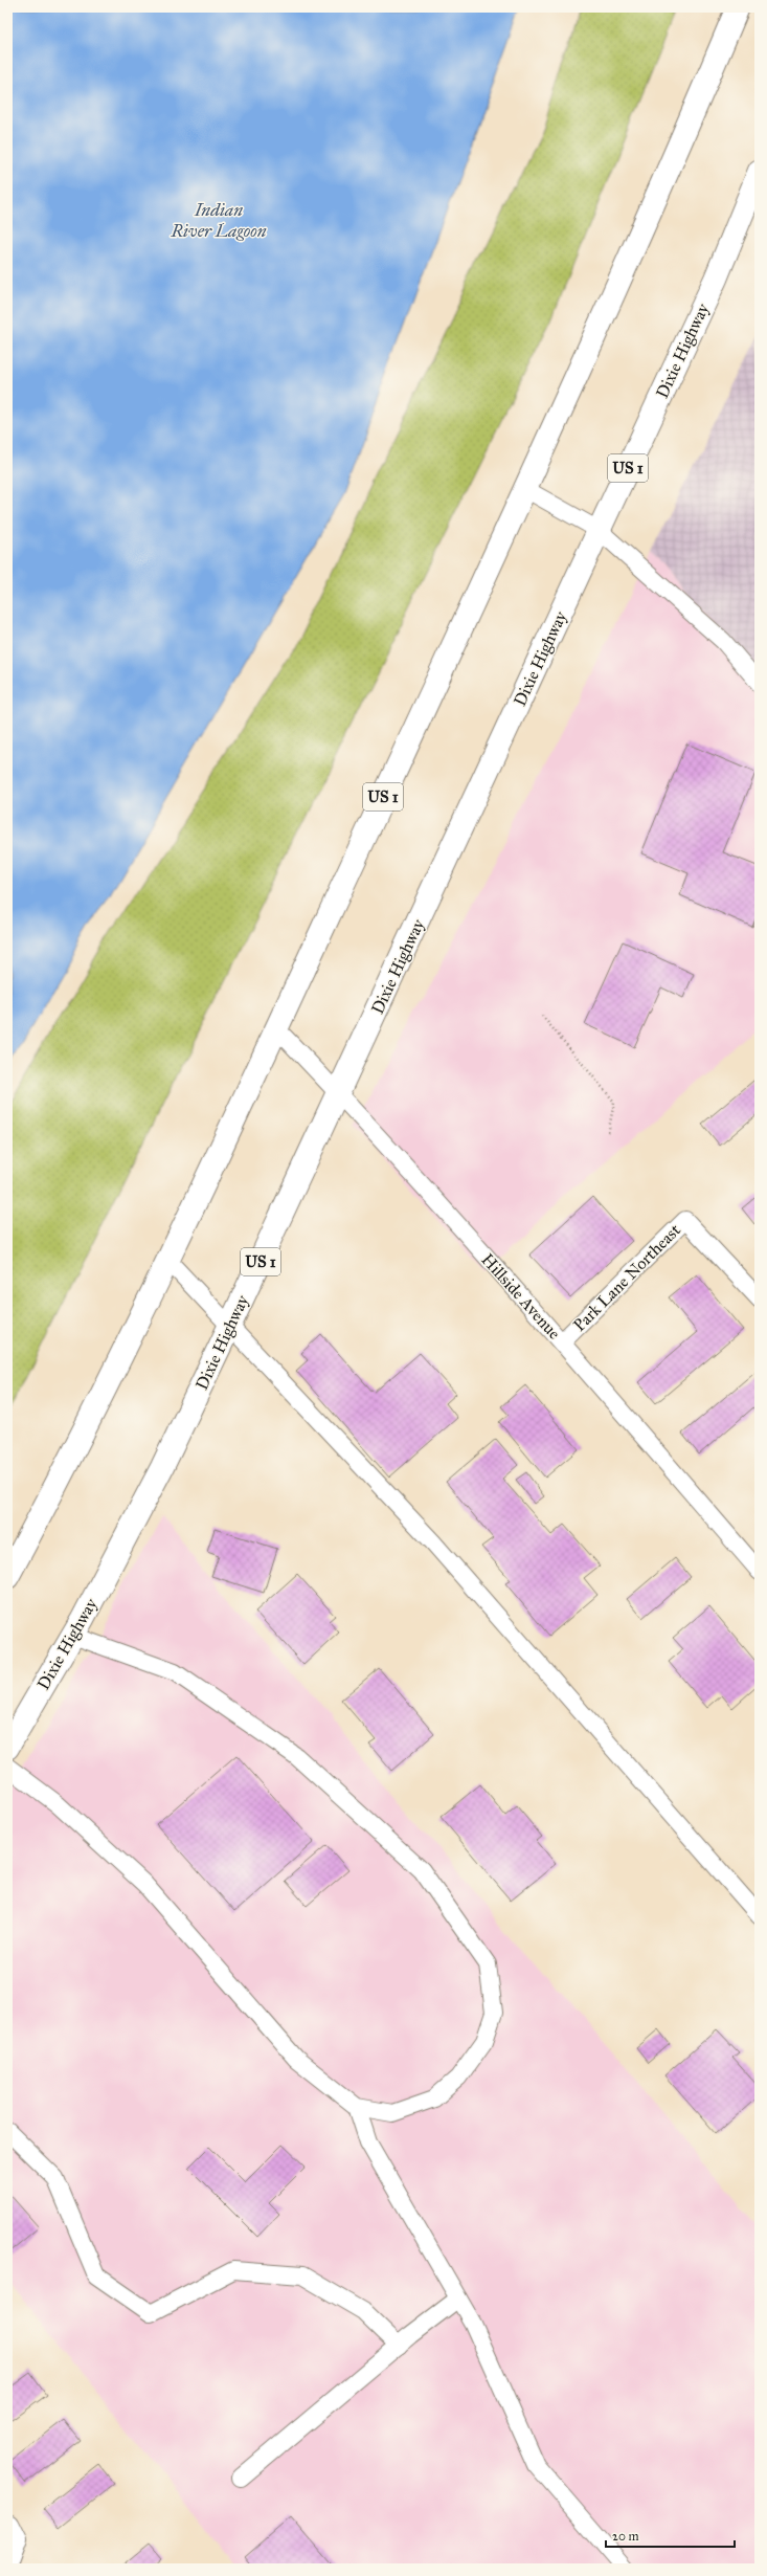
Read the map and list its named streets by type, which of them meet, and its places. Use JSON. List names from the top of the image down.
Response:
{
  "streets": {
    "main road": ["Dixie Highway", "US 1"],
    "lane": ["Park Lane Northeast", "Hillside Avenue"]
  },
  "crossings": [
    ["Dixie Highway", "Hillside Avenue"],
    ["US 1", "Hillside Avenue"],
    ["Park Lane Northeast", "Hillside Avenue"]
  ],
  "water": ["Indian River Lagoon"],
  "scale_bar": "20 m"
}
